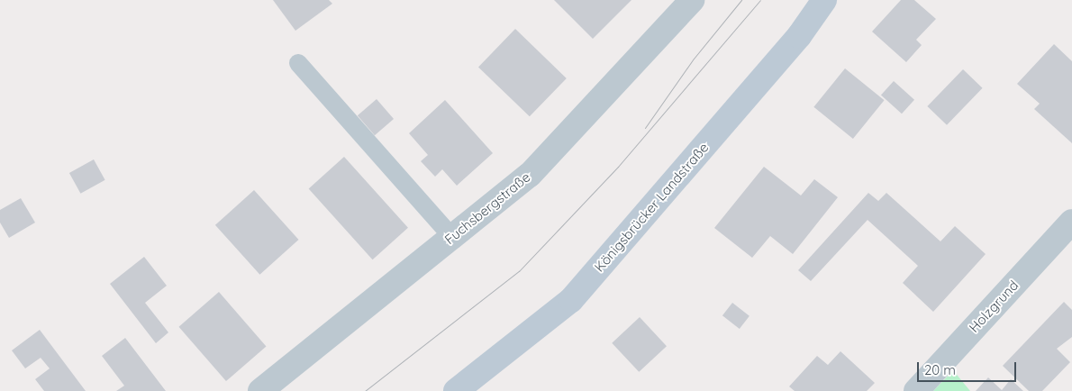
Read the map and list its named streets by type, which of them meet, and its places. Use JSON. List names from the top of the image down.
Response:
{
  "streets": {
    "main road": ["Königsbrücker Landstraße"],
    "street": ["Fuchsbergstraße", "Holzgrund"]
  },
  "scale_bar": "20 m"
}
